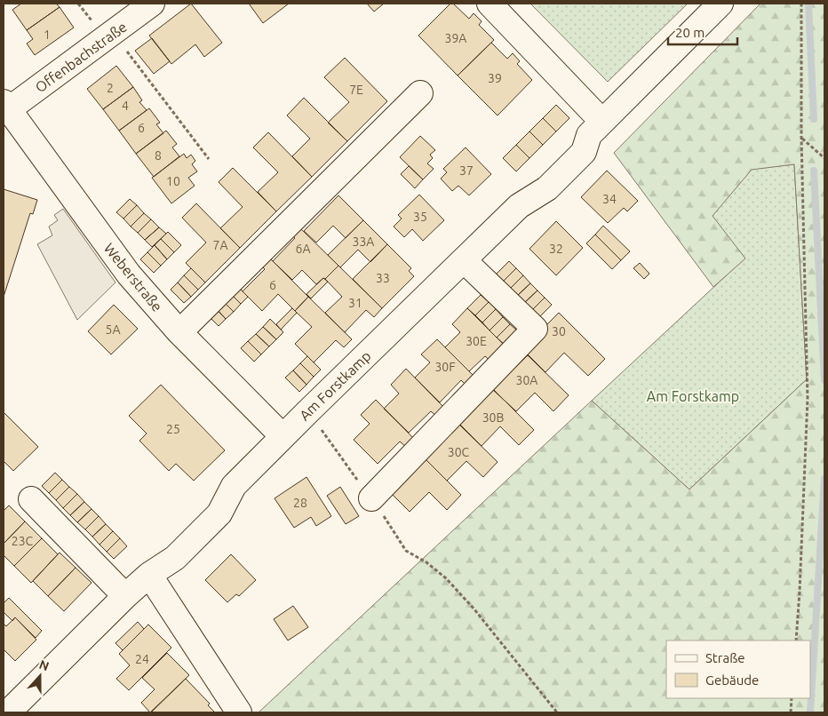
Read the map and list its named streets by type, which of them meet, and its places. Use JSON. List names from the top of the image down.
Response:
{
  "streets": {
    "street": ["Offenbachstraße", "Weberstraße", "Am Forstkamp"]
  },
  "crossings": [
    ["Offenbachstraße", "Weberstraße"],
    ["Weberstraße", "Am Forstkamp"]
  ],
  "parks": ["Am Forstkamp"],
  "house_numbers": [
    "1",
    "39A",
    "39",
    "2",
    "7E",
    "4",
    "6",
    "8",
    "37",
    "10",
    "34",
    "35",
    "33A",
    "7A",
    "6A",
    "32",
    "33",
    "6",
    "31",
    "5A",
    "30",
    "30E",
    "30F",
    "30A",
    "30B",
    "25",
    "30C",
    "28",
    "23C",
    "24"
  ],
  "legend": ["Straße", "Gebäude"],
  "scale_bar": "20 m",
  "north": "top"
}
